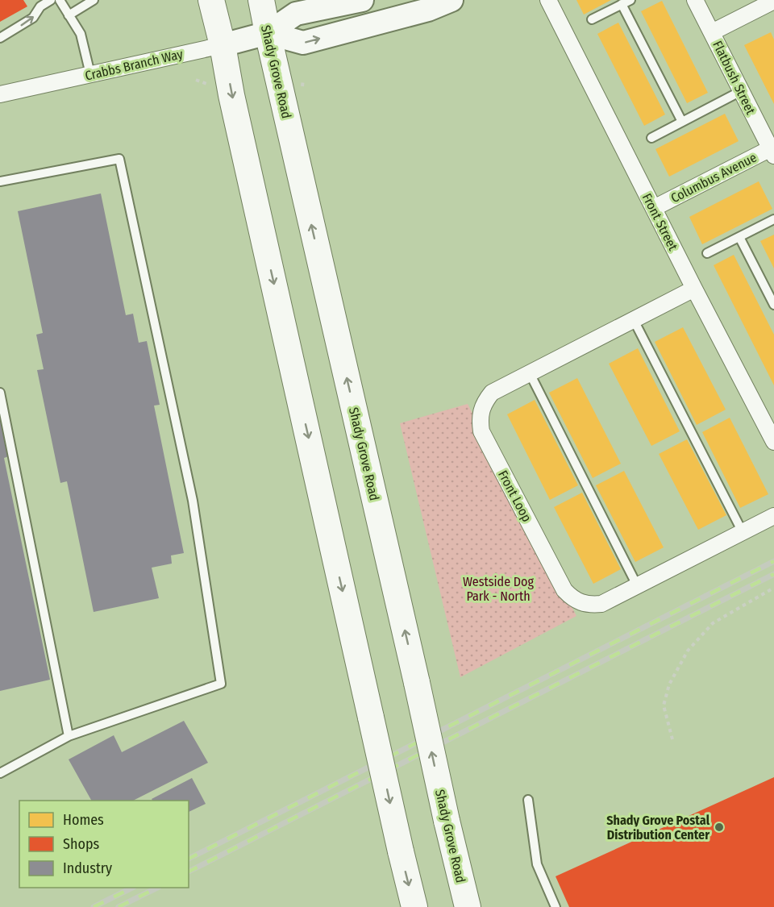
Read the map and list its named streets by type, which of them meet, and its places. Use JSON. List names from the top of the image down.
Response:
{
  "streets": {
    "main road": ["Crabbs Branch Way", "Shady Grove Road"],
    "street": [
      "Flatbush Street",
      "Columbus Avenue",
      "Front Street",
      "Front Loop"
    ]
  },
  "crossings": [
    ["Crabbs Branch Way", "Shady Grove Road"],
    ["Flatbush Street", "Columbus Avenue"],
    ["Columbus Avenue", "Front Street"],
    ["Front Street", "Front Loop"]
  ],
  "parks": ["Westside Dog Park - North"],
  "places": ["Shady Grove Postal Distribution Center"],
  "legend": ["Homes", "Shops", "Industry"]
}
